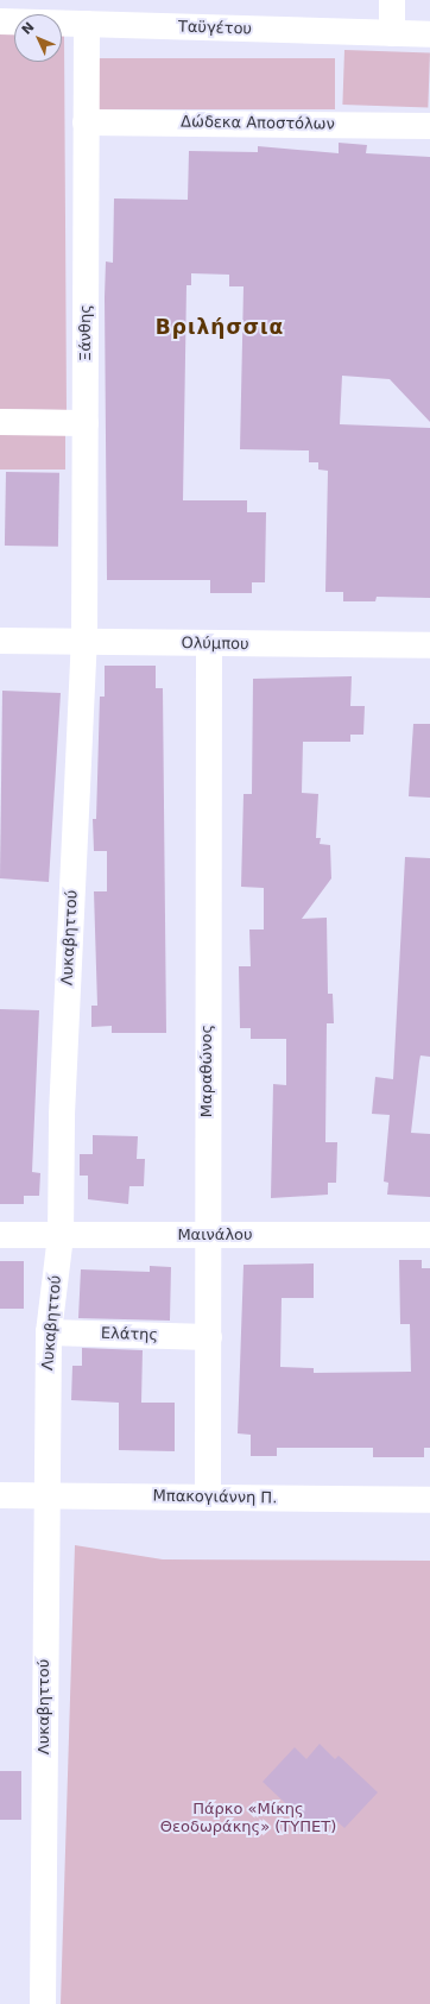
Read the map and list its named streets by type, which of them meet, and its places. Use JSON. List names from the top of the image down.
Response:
{
  "streets": {
    "street": [
      "Ταϋγέτου",
      "Δώδεκα Αποστόλων",
      "Ξάνθης",
      "Ολύμπου",
      "Λυκαβηττού",
      "Μαραθώνος",
      "Μαινάλου",
      "Ελάτης",
      "Μπακογιάννη Π."
    ]
  },
  "crossings": [
    ["Ταϋγέτου", "Ξάνθης"],
    ["Δώδεκα Αποστόλων", "Ξάνθης"],
    ["Ξάνθης", "Ολύμπου"],
    ["Ξάνθης", "Λυκαβηττού"],
    ["Ολύμπου", "Λυκαβηττού"],
    ["Ολύμπου", "Μαραθώνος"],
    ["Λυκαβηττού", "Μαινάλου"],
    ["Λυκαβηττού", "Ελάτης"],
    ["Λυκαβηττού", "Μπακογιάννη Π."],
    ["Μαραθώνος", "Μαινάλου"],
    ["Μαραθώνος", "Ελάτης"],
    ["Μαραθώνος", "Μπακογιάννη Π."]
  ],
  "districts": ["Βριλήσσια"],
  "parks": ["Πάρκο «Μίκης Θεοδωράκης» (ΤΥΠΕΤ)"],
  "north": "top left"
}
